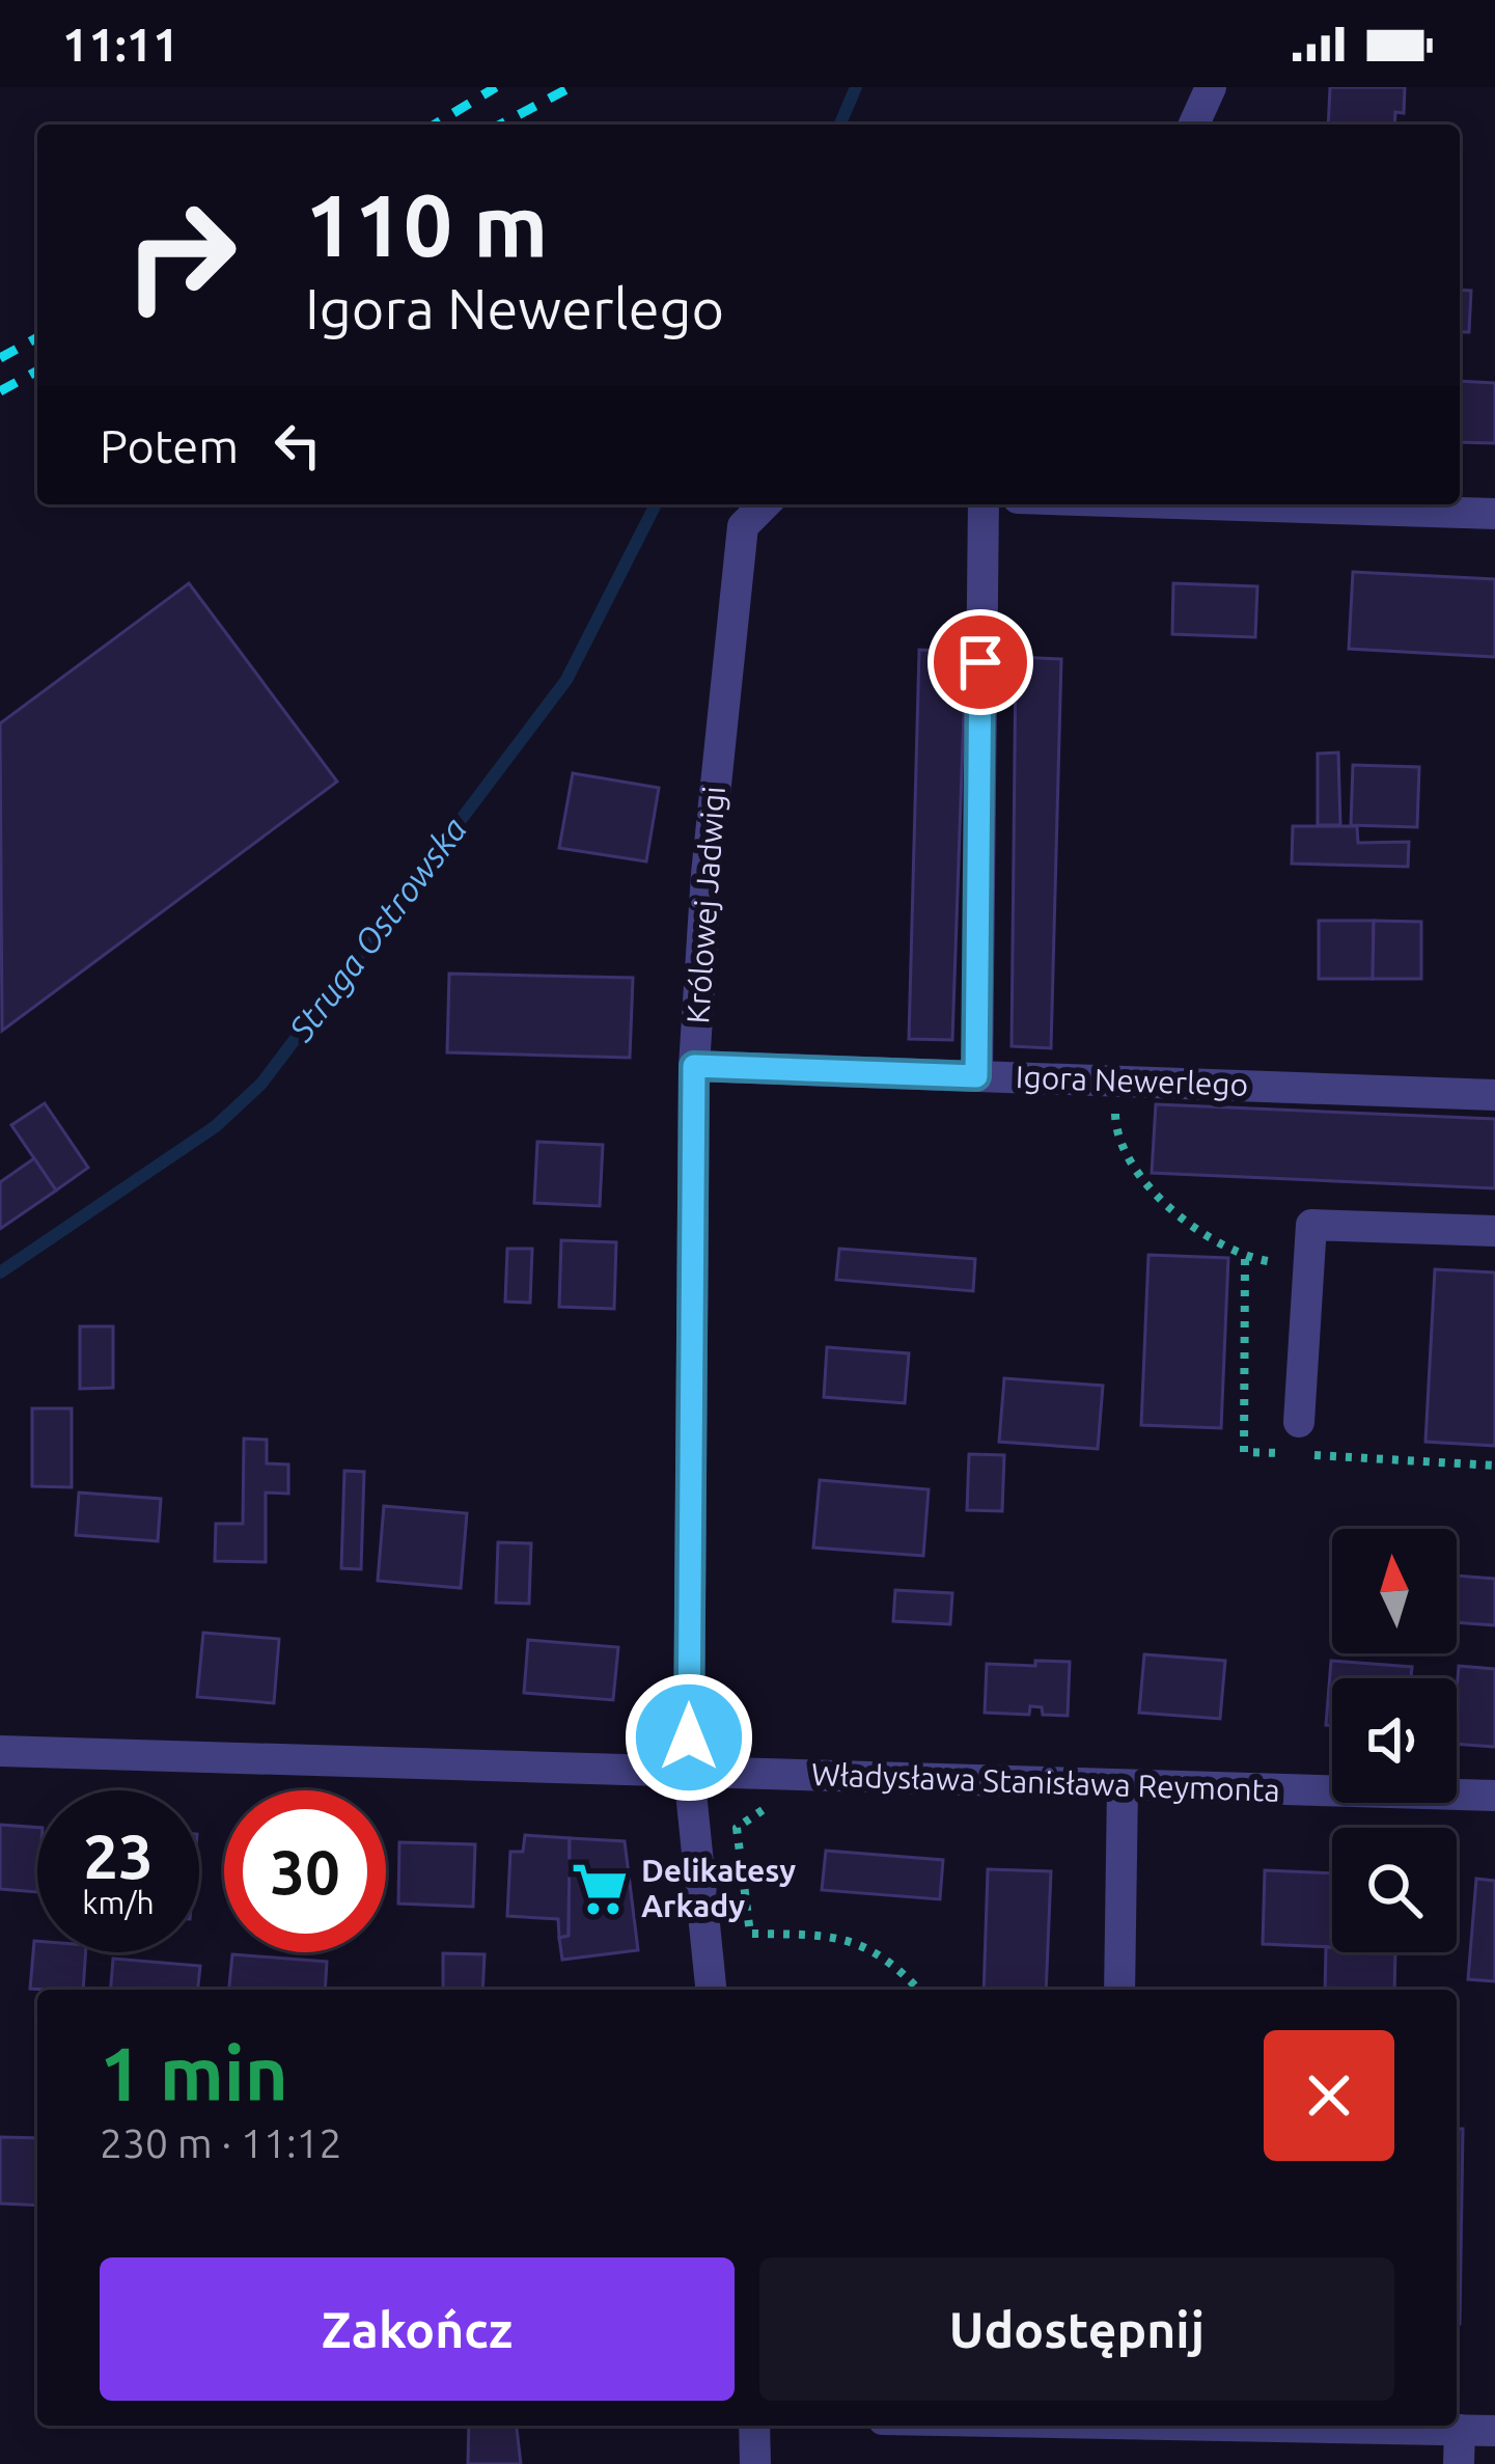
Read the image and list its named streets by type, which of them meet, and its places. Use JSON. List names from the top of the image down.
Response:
{
  "streets": {
    "street": ["Królowej Jadwigi", "Igora Newerlego", "Władysława Stanisława Reymonta"]
  },
  "crossings": [
    ["Królowej Jadwigi", "Igora Newerlego"],
    ["Królowej Jadwigi", "Władysława Stanisława Reymonta"]
  ],
  "water": ["Struga Ostrowska"],
  "places": {
    "supermarket": ["Delikatesy Arkady"]
  },
  "north": "top",
  "page": {
    "status": "11:11",
    "turn": ["110 m", "Igora Newerlego"],
    "then": "Potem",
    "speed": "23 km/h",
    "limit": "30",
    "heading": ["1 min", "230 m · 11:12"],
    "buttons": ["Zakończ", "Udostępnij"]
  }
}
